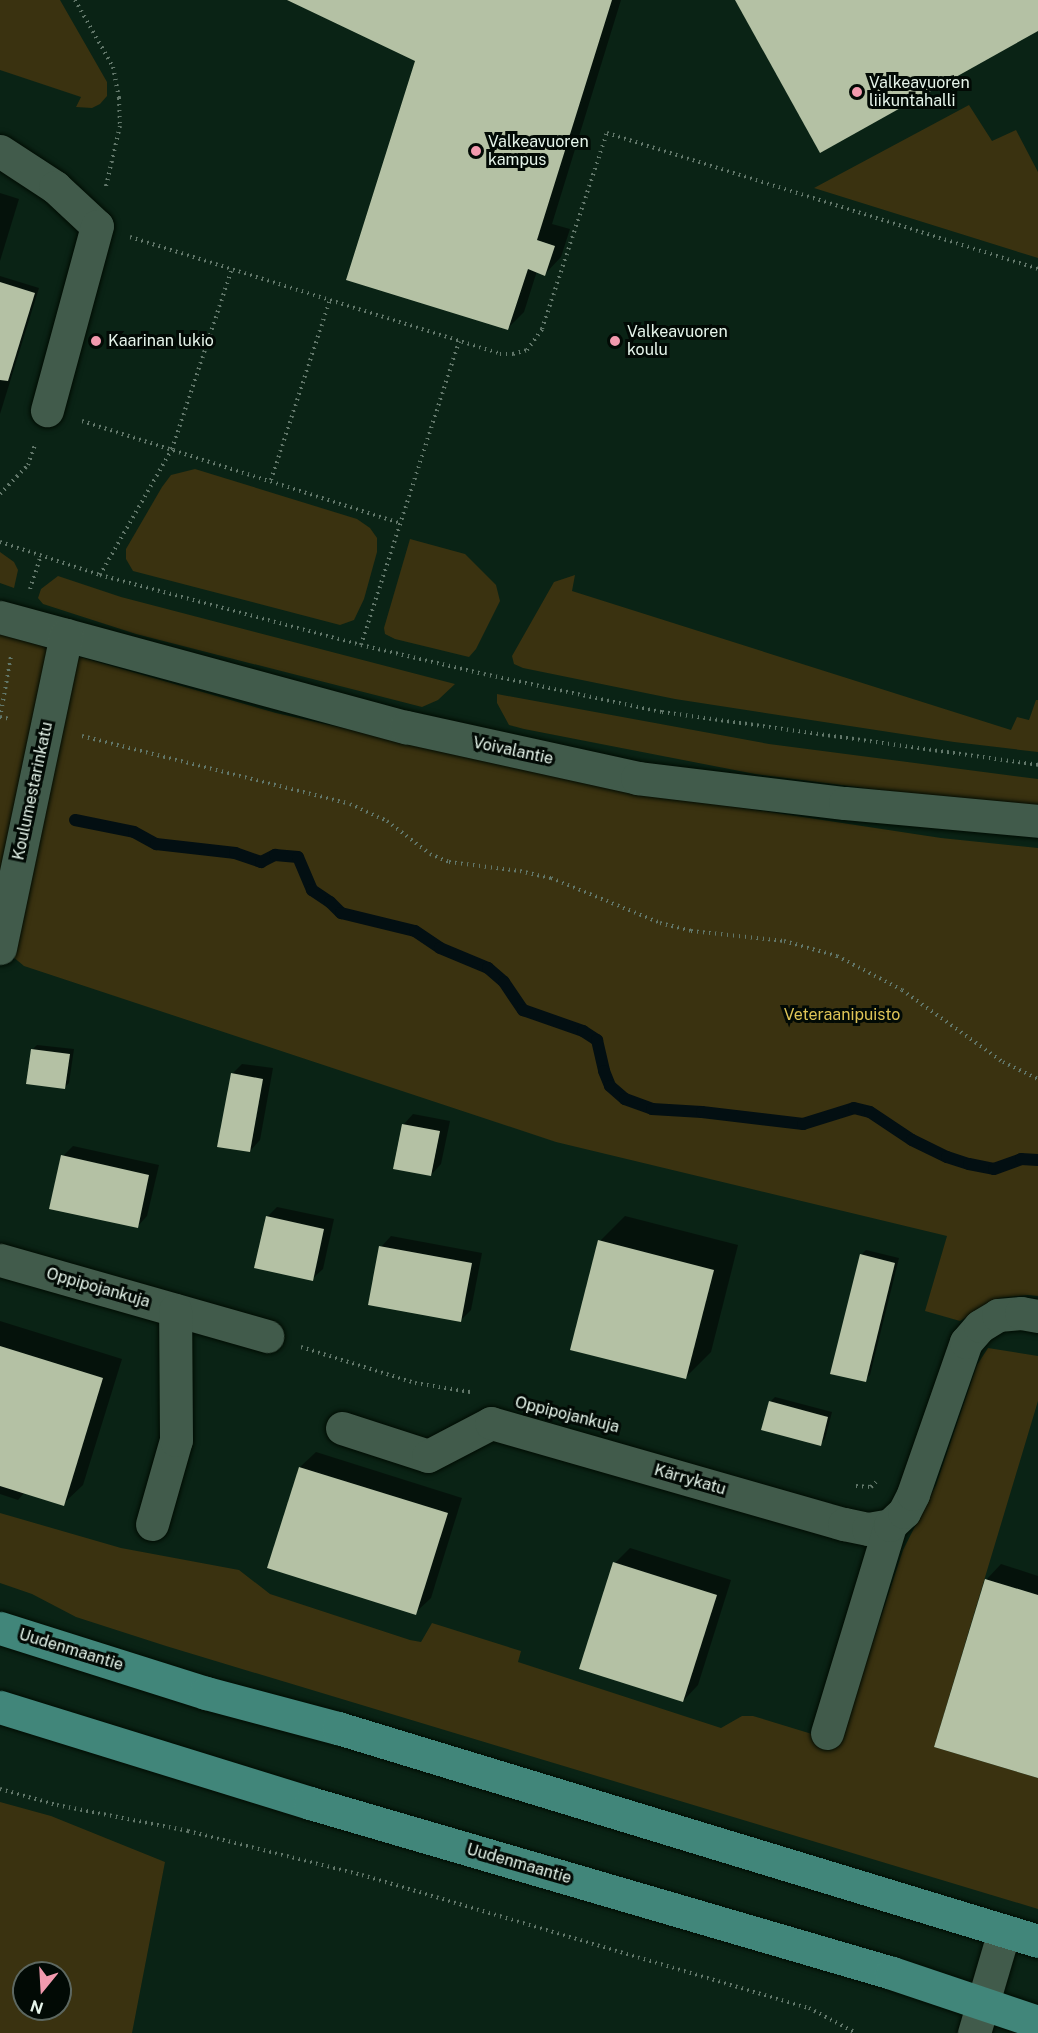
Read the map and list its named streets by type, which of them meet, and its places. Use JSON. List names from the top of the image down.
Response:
{
  "streets": {
    "main road": ["Uudenmaantie"],
    "street": [
      "Voivalantie",
      "Koulumestarinkatu",
      "Oppipojankuja",
      "Kärrykatu"
    ]
  },
  "crossings": [
    ["Voivalantie", "Koulumestarinkatu"]
  ],
  "parks": ["Veteraanipuisto"],
  "places": [
    "Valkeavuoren liikuntahalli",
    "Valkeavuoren kampus",
    "Kaarinan lukio",
    "Valkeavuoren koulu"
  ],
  "north": "bottom"
}
